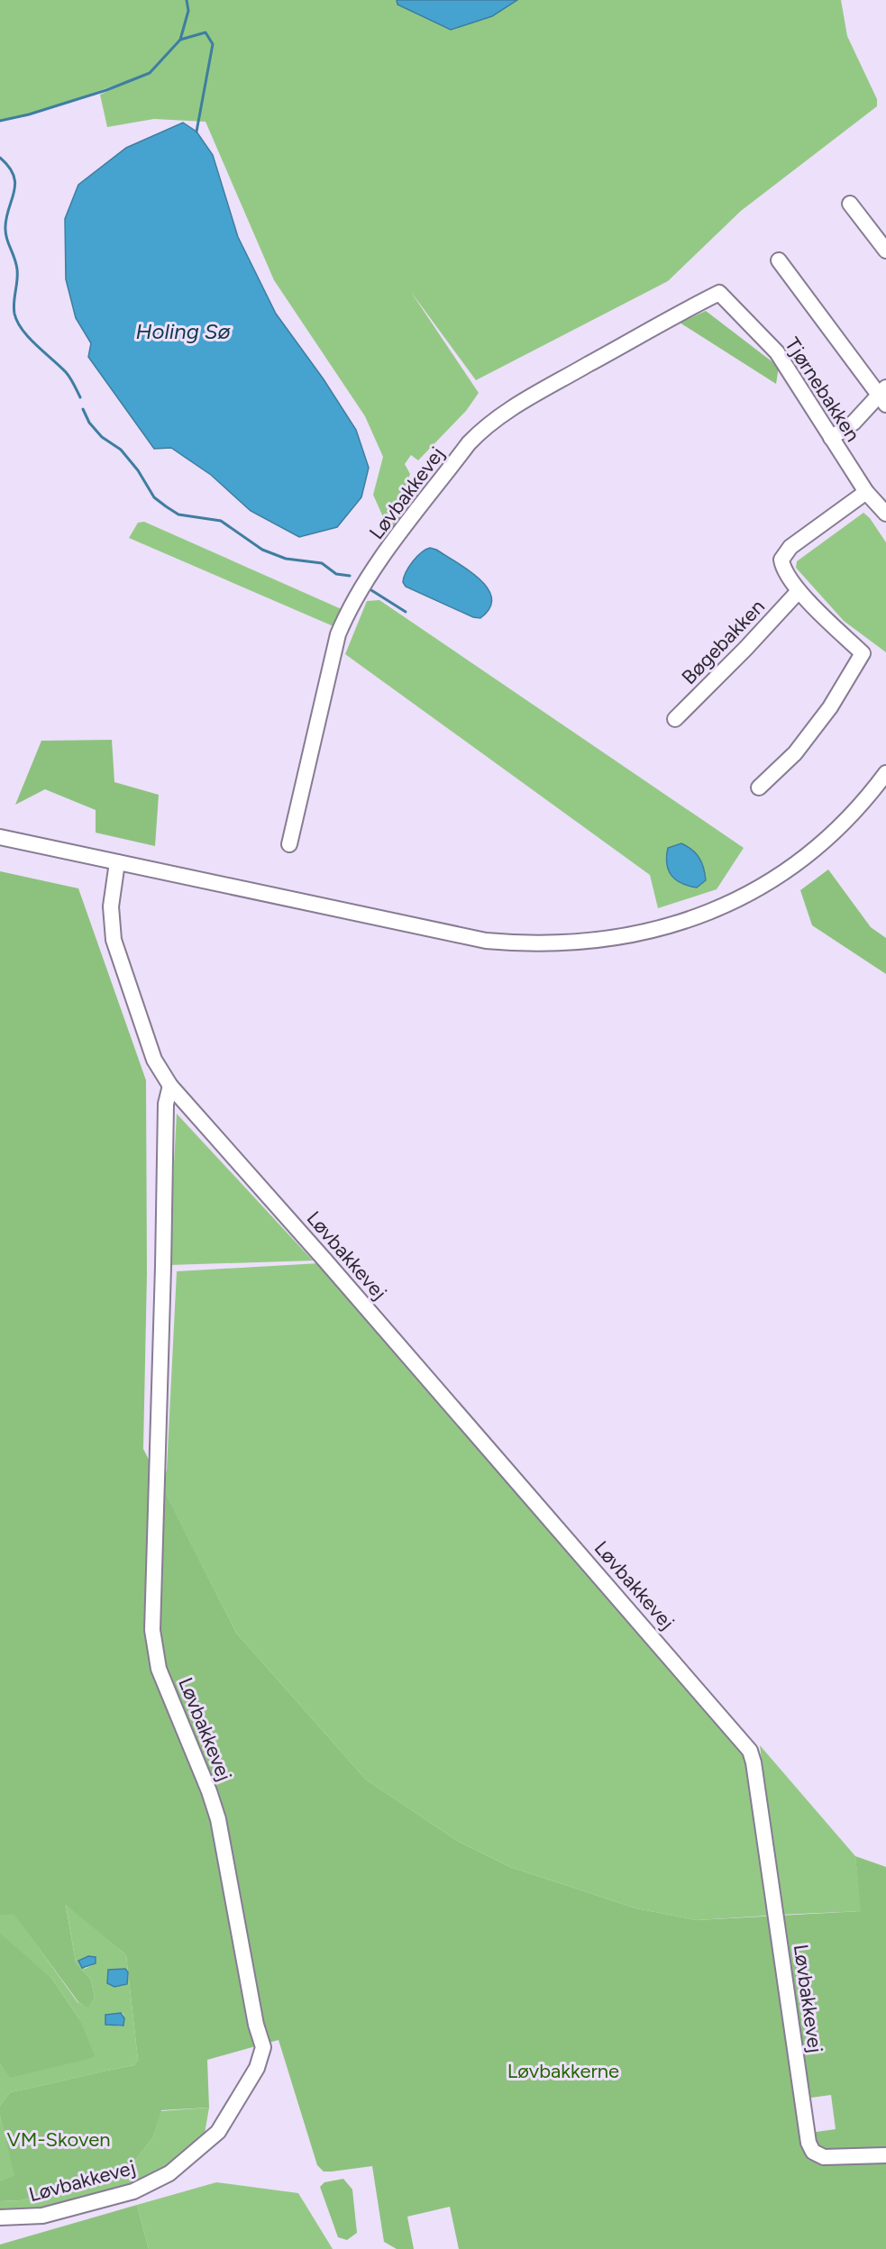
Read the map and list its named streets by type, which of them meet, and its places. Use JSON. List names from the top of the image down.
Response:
{
  "streets": {
    "street": ["Tjørnebakken", "Løvbakkevej", "Bøgebakken"]
  },
  "crossings": [
    ["Tjørnebakken", "Løvbakkevej"]
  ],
  "water": ["Holing Sø"],
  "parks": ["Løvbakkerne", "VM-Skoven"]
}
